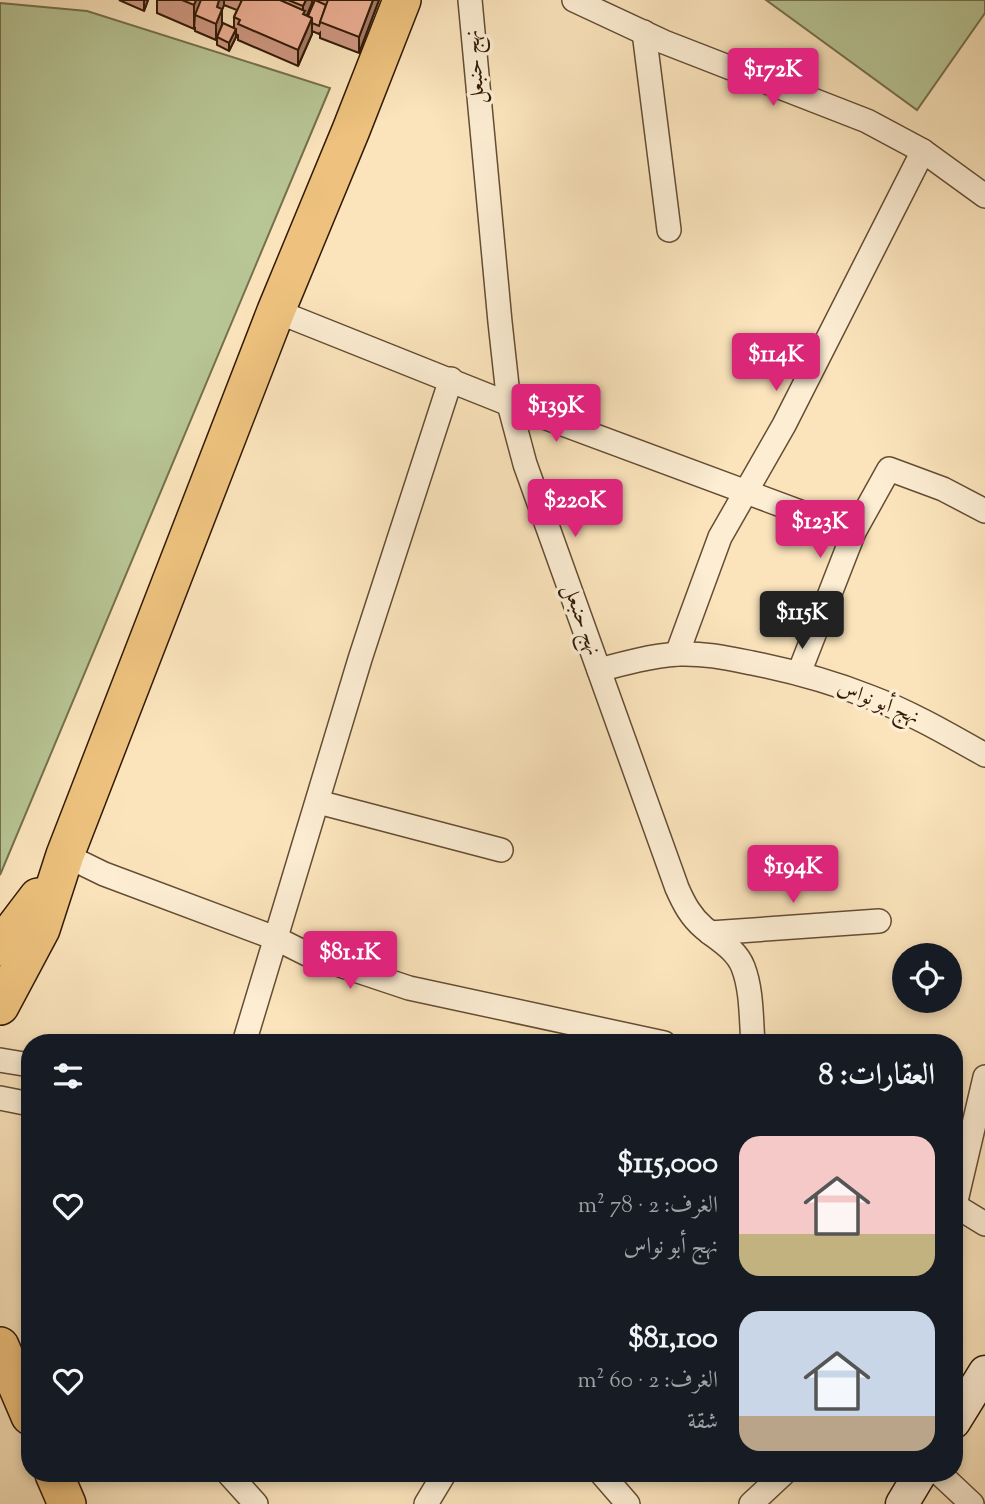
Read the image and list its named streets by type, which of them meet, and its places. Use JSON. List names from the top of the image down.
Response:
{
  "streets": {
    "street": ["نهج حنبعل", "نهج أبو نواس"]
  },
  "crossings": [
    ["نهج حنبعل", "نهج أبو نواس"]
  ],
  "page": {
    "price": [
      "$172K",
      "$114K",
      "$139K",
      "$220K",
      "$123K",
      "$115K",
      "$194K",
      "$81.1K"
    ],
    "heading": "العقارات: 8",
    "list": [
      {
        "name": "$115,000",
        "note": "الغرف: 2 · 78 m² · نهج أبو نواس"
      },
      {
        "name": "$81,100",
        "note": "الغرف: 2 · 60 m² · شقة"
      }
    ]
  }
}
